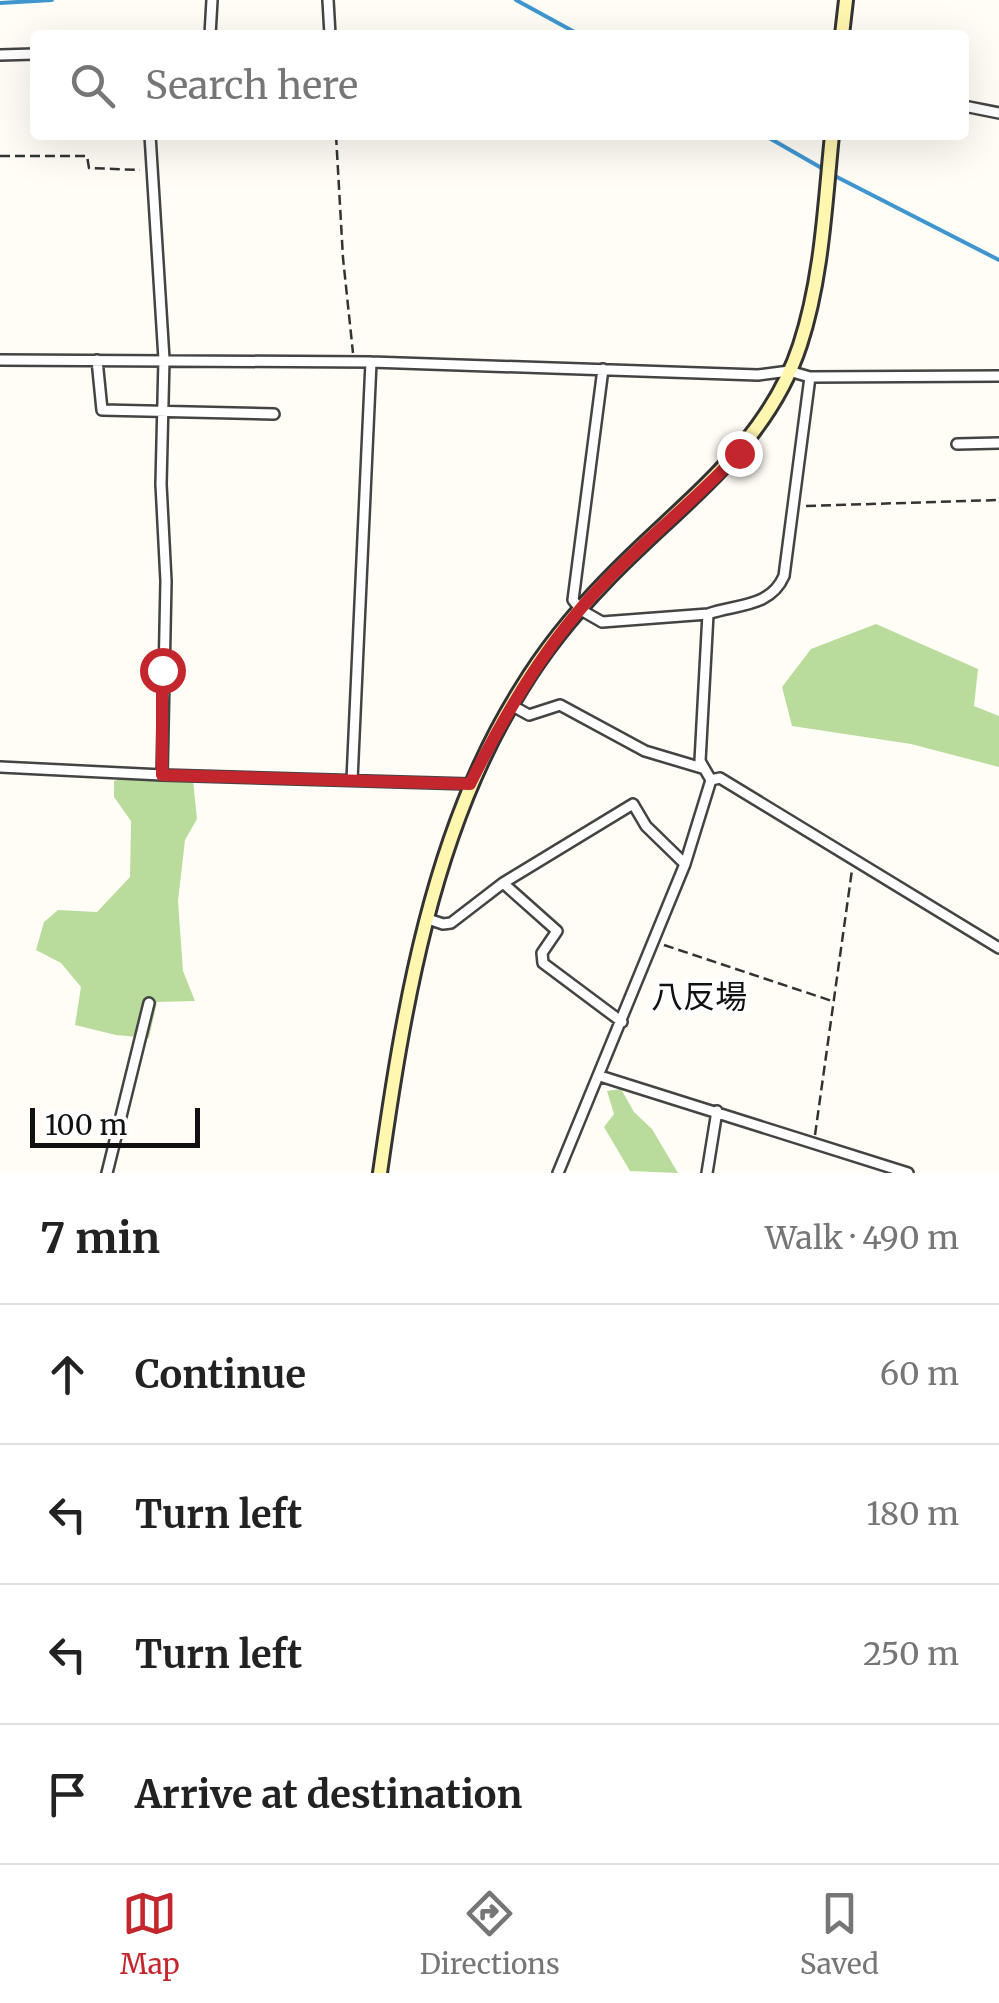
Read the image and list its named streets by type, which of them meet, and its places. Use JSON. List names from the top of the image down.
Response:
{
  "districts": ["八反場"],
  "scale_bar": "100 m",
  "page": {
    "search": "Search here",
    "scale": "100 m",
    "heading": ["7 min", "Walk · 490 m"],
    "list": [
      ["Continue", "60 m"],
      ["Turn left", "180 m"],
      ["Turn left", "250 m"],
      "Arrive at destination"
    ],
    "nav": ["Map", "Directions", "Saved"]
  }
}
